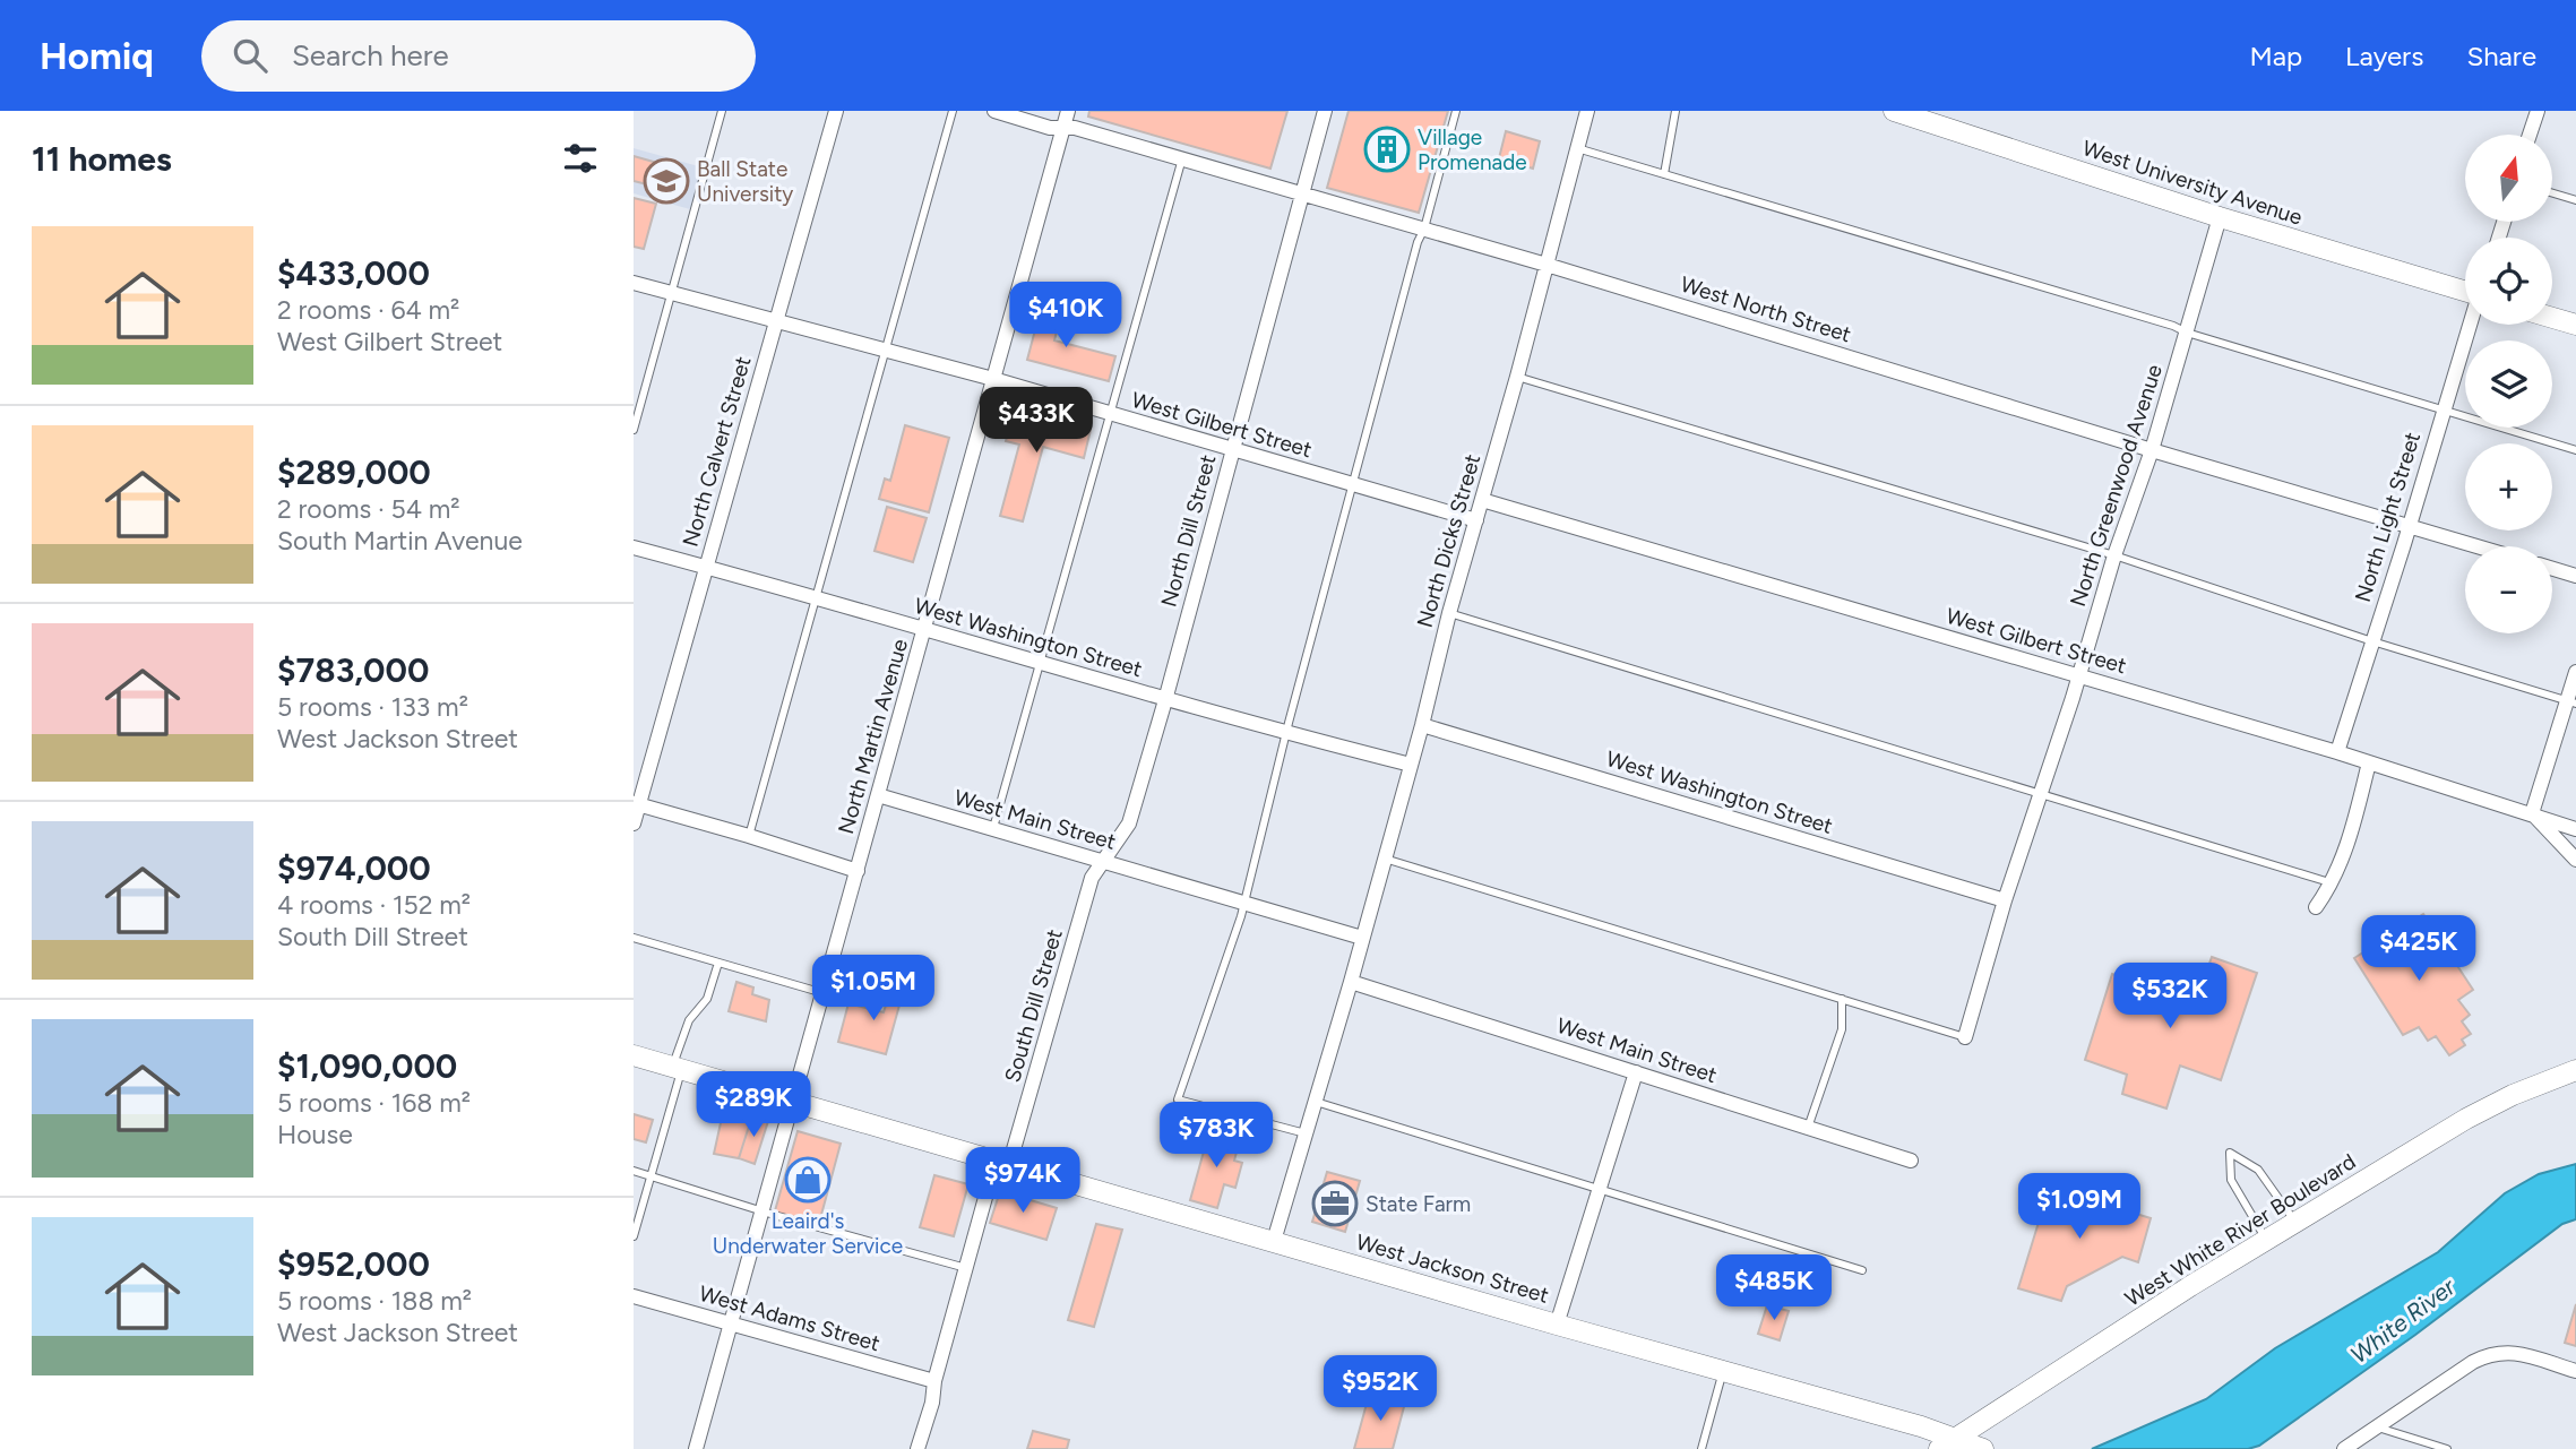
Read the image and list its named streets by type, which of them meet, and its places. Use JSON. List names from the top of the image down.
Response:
{
  "streets": {
    "main road": ["West University Avenue", "West White River Boulevard", "West Jackson Street"],
    "street": [
      "West North Street",
      "West Gilbert Street",
      "North Calvert Street",
      "North Greenwood Avenue",
      "North Light Street",
      "North Dill Street",
      "North Dicks Street",
      "West Washington Street",
      "North Martin Avenue",
      "West Main Street",
      "South Dill Street",
      "West Adams Street"
    ]
  },
  "crossings": [
    ["West University Avenue", "North Greenwood Avenue"],
    ["West North Street", "North Greenwood Avenue"],
    ["West North Street", "North Light Street"],
    ["West North Street", "North Dill Street"],
    ["West North Street", "North Dicks Street"],
    ["West North Street", "North Martin Avenue"],
    ["West Gilbert Street", "North Calvert Street"],
    ["West Gilbert Street", "North Greenwood Avenue"],
    ["West Gilbert Street", "North Light Street"],
    ["West Gilbert Street", "North Dill Street"],
    ["West Gilbert Street", "North Dicks Street"],
    ["West Gilbert Street", "North Martin Avenue"],
    ["North Calvert Street", "West Washington Street"],
    ["North Greenwood Avenue", "West Washington Street"],
    ["North Dill Street", "West Washington Street"],
    ["North Dill Street", "West Main Street"],
    ["North Dill Street", "South Dill Street"],
    ["North Dicks Street", "West Washington Street"],
    ["North Dicks Street", "West Main Street"],
    ["North Dicks Street", "West Jackson Street"],
    ["West Washington Street", "North Martin Avenue"],
    ["North Martin Avenue", "West Main Street"],
    ["North Martin Avenue", "West Jackson Street"],
    ["North Martin Avenue", "West Adams Street"],
    ["West Main Street", "South Dill Street"],
    ["South Dill Street", "West Jackson Street"],
    ["South Dill Street", "West Adams Street"],
    ["West White River Boulevard", "West Jackson Street"]
  ],
  "water": ["White River"],
  "places": {
    "building": ["Village Promenade"],
    "school or university": ["Ball State University"],
    "shop": ["Leaird's Underwater Service"],
    "office": ["State Farm"]
  },
  "north": "top",
  "page": {
    "header": "Homiq",
    "search": "Search here",
    "nav": ["Map", "Layers", "Share"],
    "heading": "11 homes",
    "map_buttons": ["+", "−"],
    "list": [
      {
        "name": "$433,000",
        "note": "2 rooms · 64 m² · West Gilbert Street"
      },
      {
        "name": "$289,000",
        "note": "2 rooms · 54 m² · South Martin Avenue"
      },
      {
        "name": "$783,000",
        "note": "5 rooms · 133 m² · West Jackson Street"
      },
      {
        "name": "$974,000",
        "note": "4 rooms · 152 m² · South Dill Street"
      },
      {
        "name": "$1,090,000",
        "note": "5 rooms · 168 m² · House"
      },
      {
        "name": "$952,000",
        "note": "5 rooms · 188 m² · West Jackson Street"
      }
    ],
    "price": [
      "$410K",
      "$433K",
      "$425K",
      "$1.05M",
      "$532K",
      "$289K",
      "$783K",
      "$974K",
      "$1.09M",
      "$485K",
      "$952K"
    ]
  }
}
